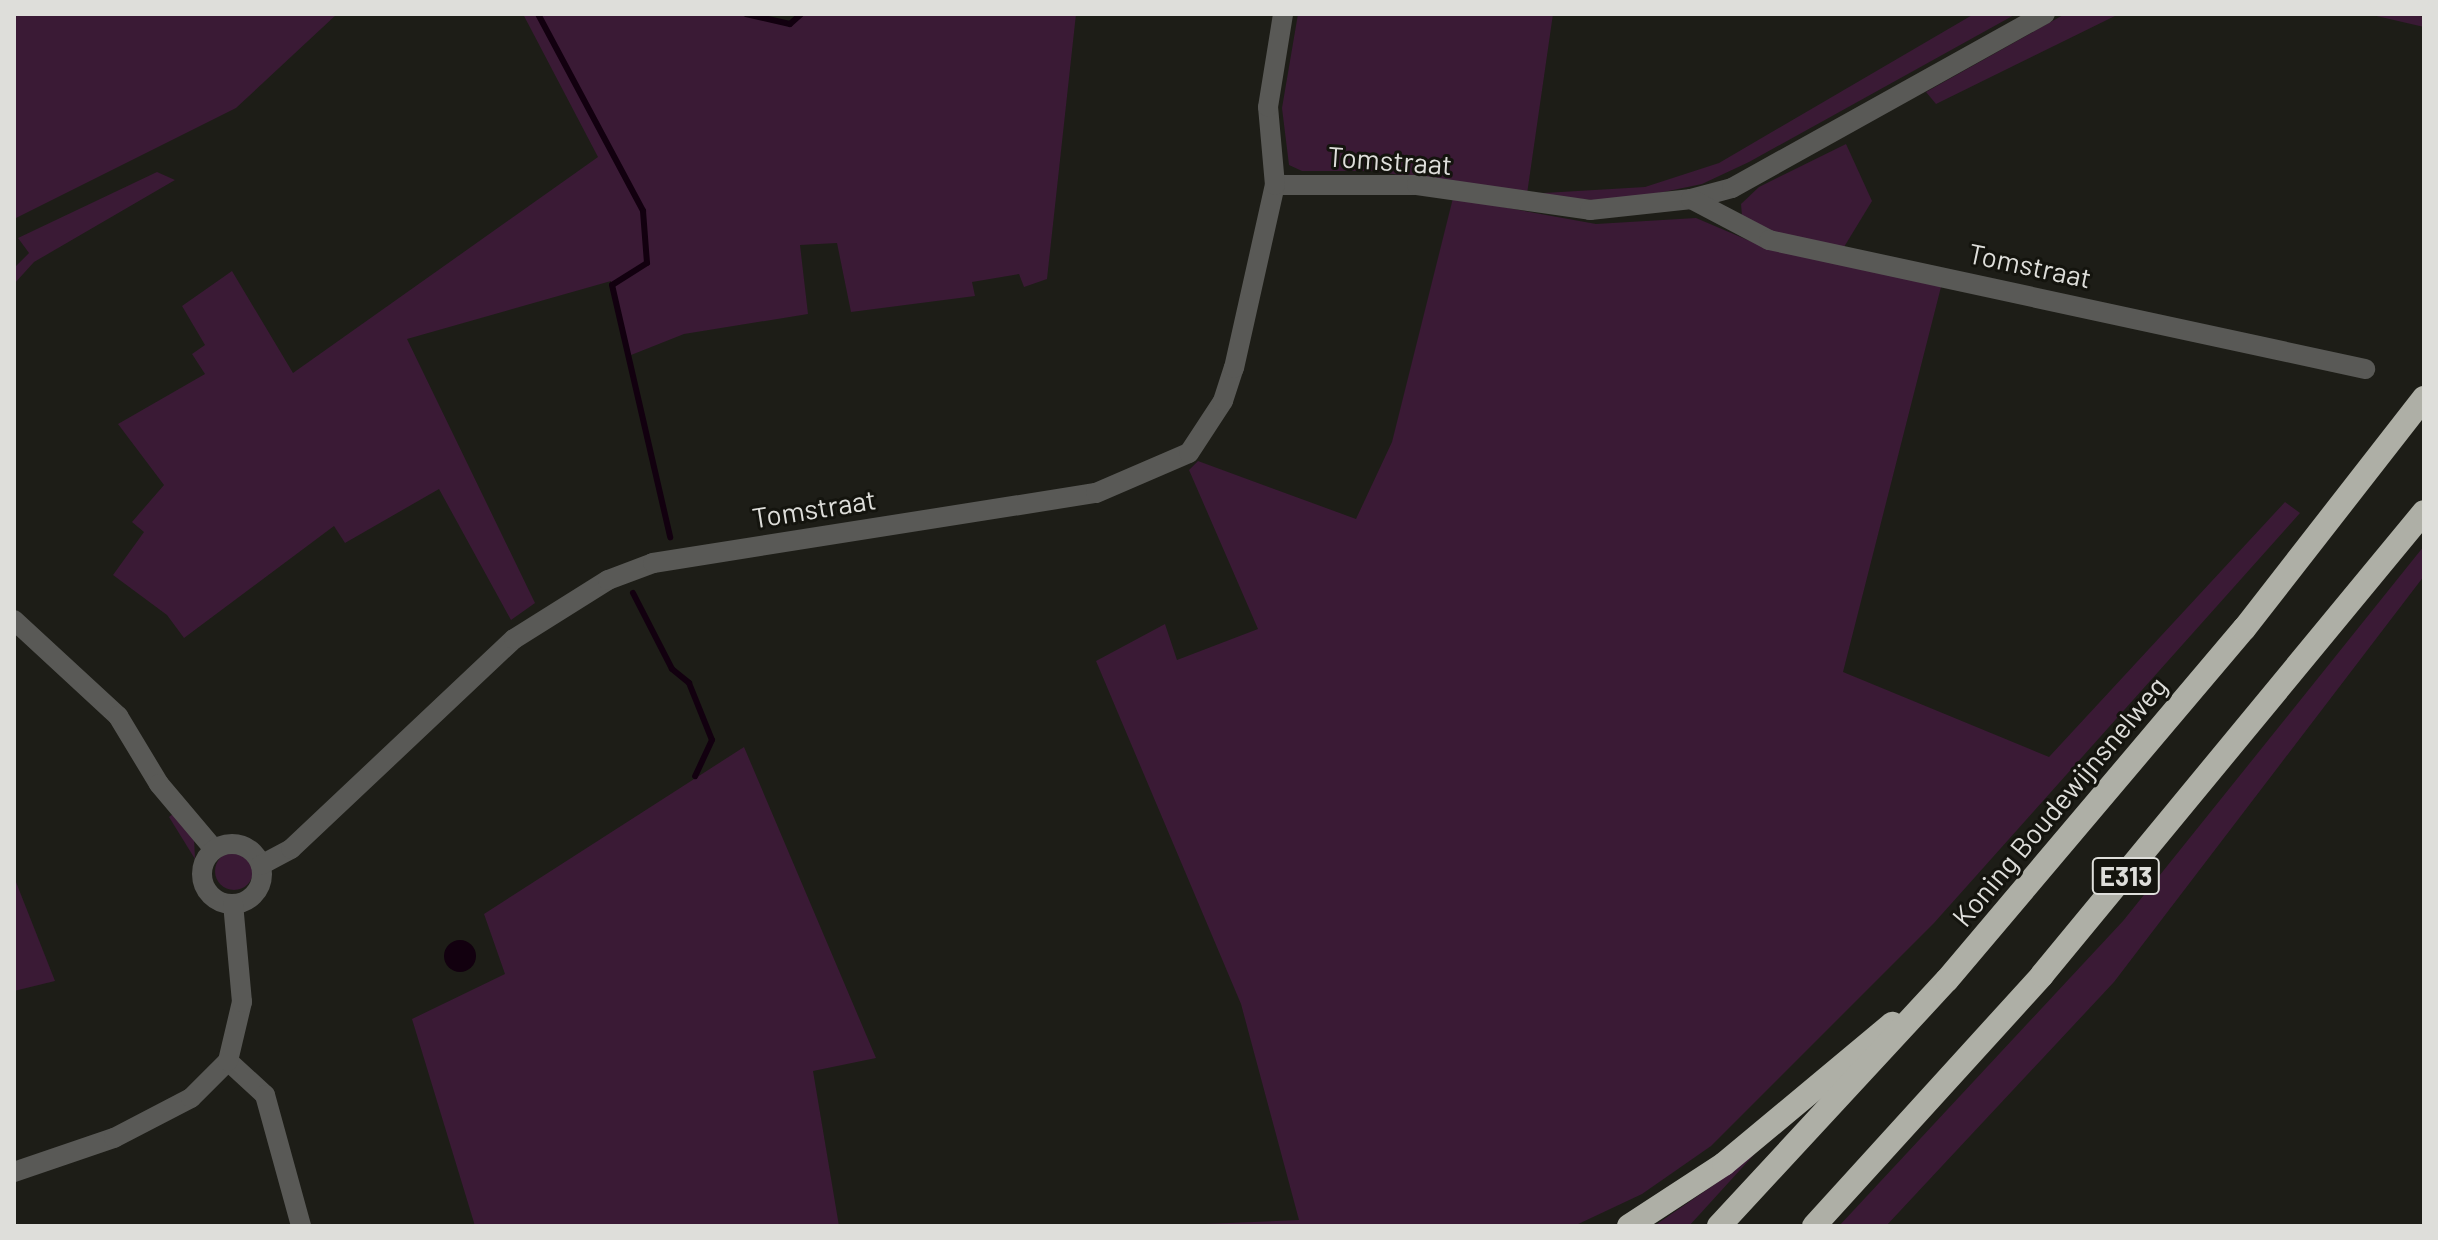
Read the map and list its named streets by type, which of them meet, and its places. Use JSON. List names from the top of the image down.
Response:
{
  "streets": {
    "highway": ["Koning Boudewijnsnelweg", "E313"],
    "street": ["Tomstraat"]
  }
}
